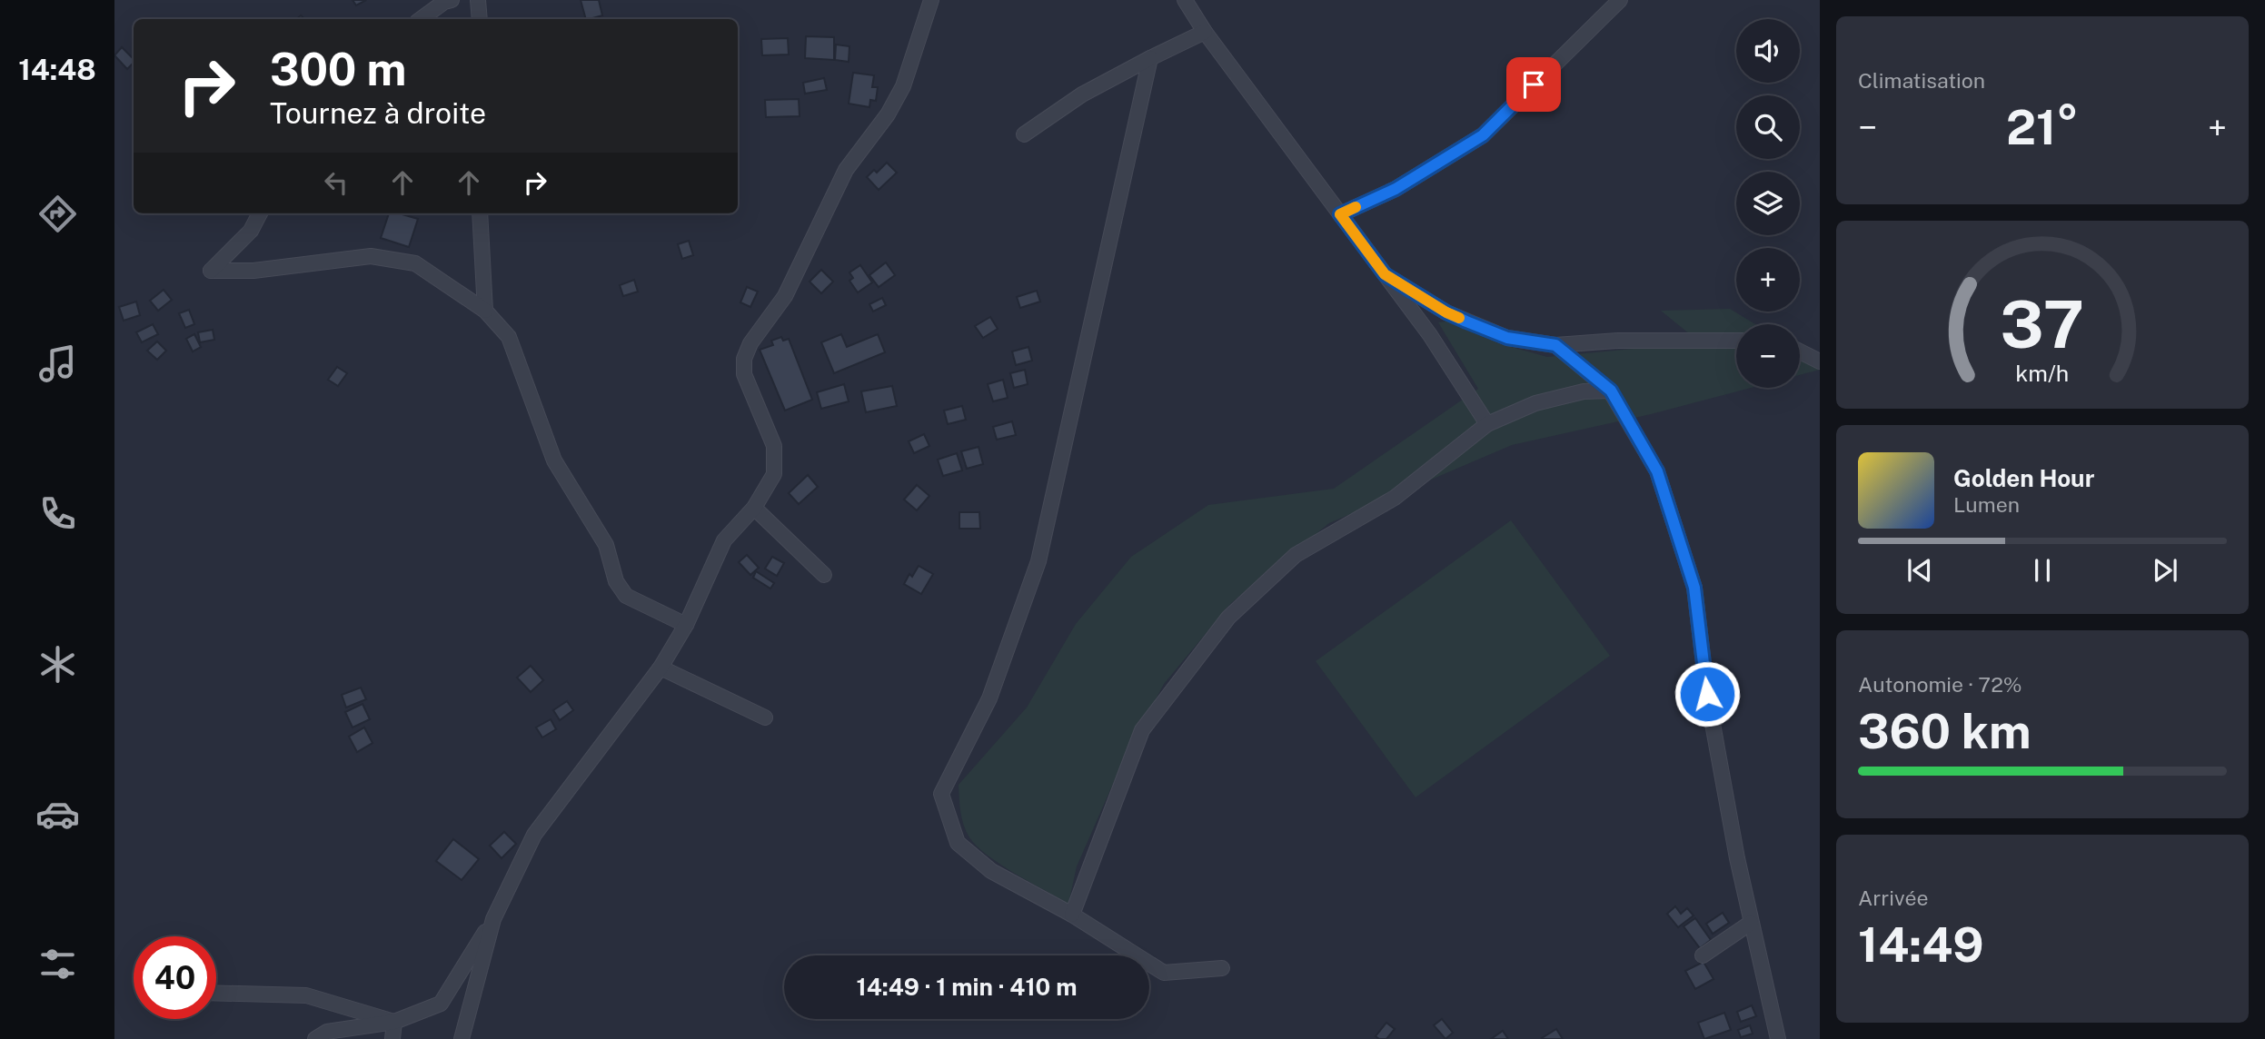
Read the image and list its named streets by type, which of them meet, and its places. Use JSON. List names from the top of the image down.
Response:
{
  "page": {
    "tabs": "14:48",
    "tile": [
      "Climatisation",
      ["Autonomie · 72%", "360 km"],
      ["Arrivée", "14:49"]
    ],
    "map_buttons": ["+", "−"],
    "turn": ["300 m", "Tournez à droite"],
    "heat": ["−", "21°", "+"],
    "song": ["Golden Hour", "Lumen"],
    "limit": "40",
    "trip": "14:49 · 1 min · 410 m",
    "gauge": ["37", "km/h"]
  }
}
